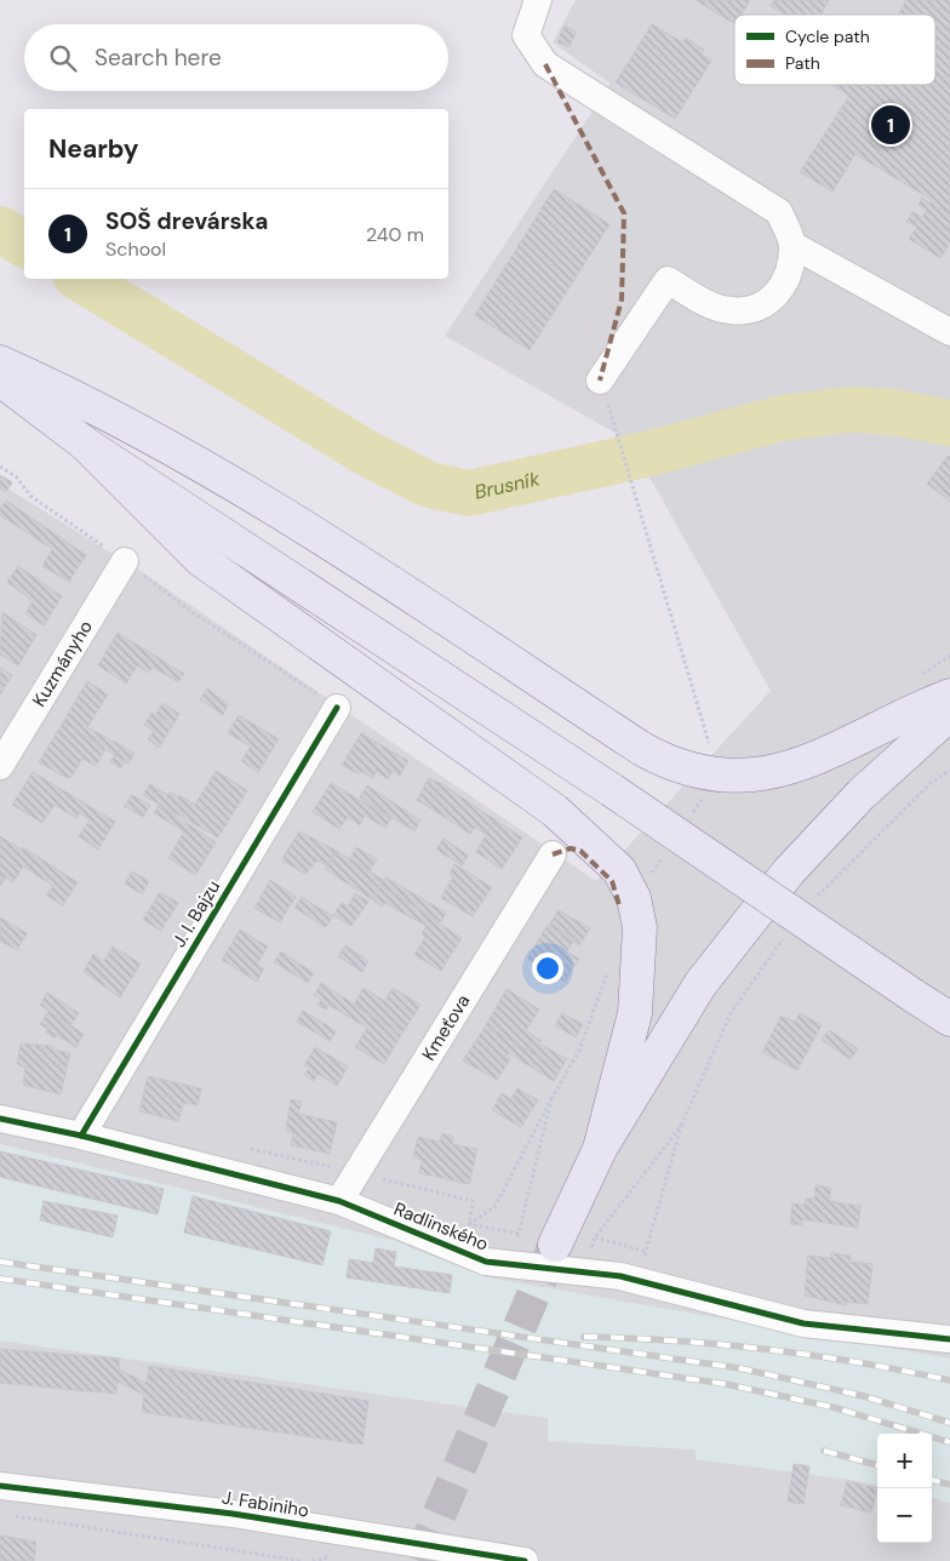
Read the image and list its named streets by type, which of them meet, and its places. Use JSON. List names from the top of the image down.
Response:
{
  "streets": {
    "street": [
      "Kuzmányho",
      "J. I. Bajzu",
      "Kmeťova",
      "Radlinského",
      "J. Fabiniho"
    ]
  },
  "crossings": [
    ["J. I. Bajzu", "Radlinského"],
    ["Kmeťova", "Radlinského"]
  ],
  "water": ["Brusník"],
  "legend": ["Cycle path", "Path"],
  "page": {
    "search": "Search here",
    "pins": "1",
    "heading": "Nearby",
    "list": [
      {
        "mark": "1",
        "name": "SOŠ drevárska",
        "note": "School",
        "value": "240 m"
      }
    ],
    "map_buttons": ["+", "−"]
  }
}
